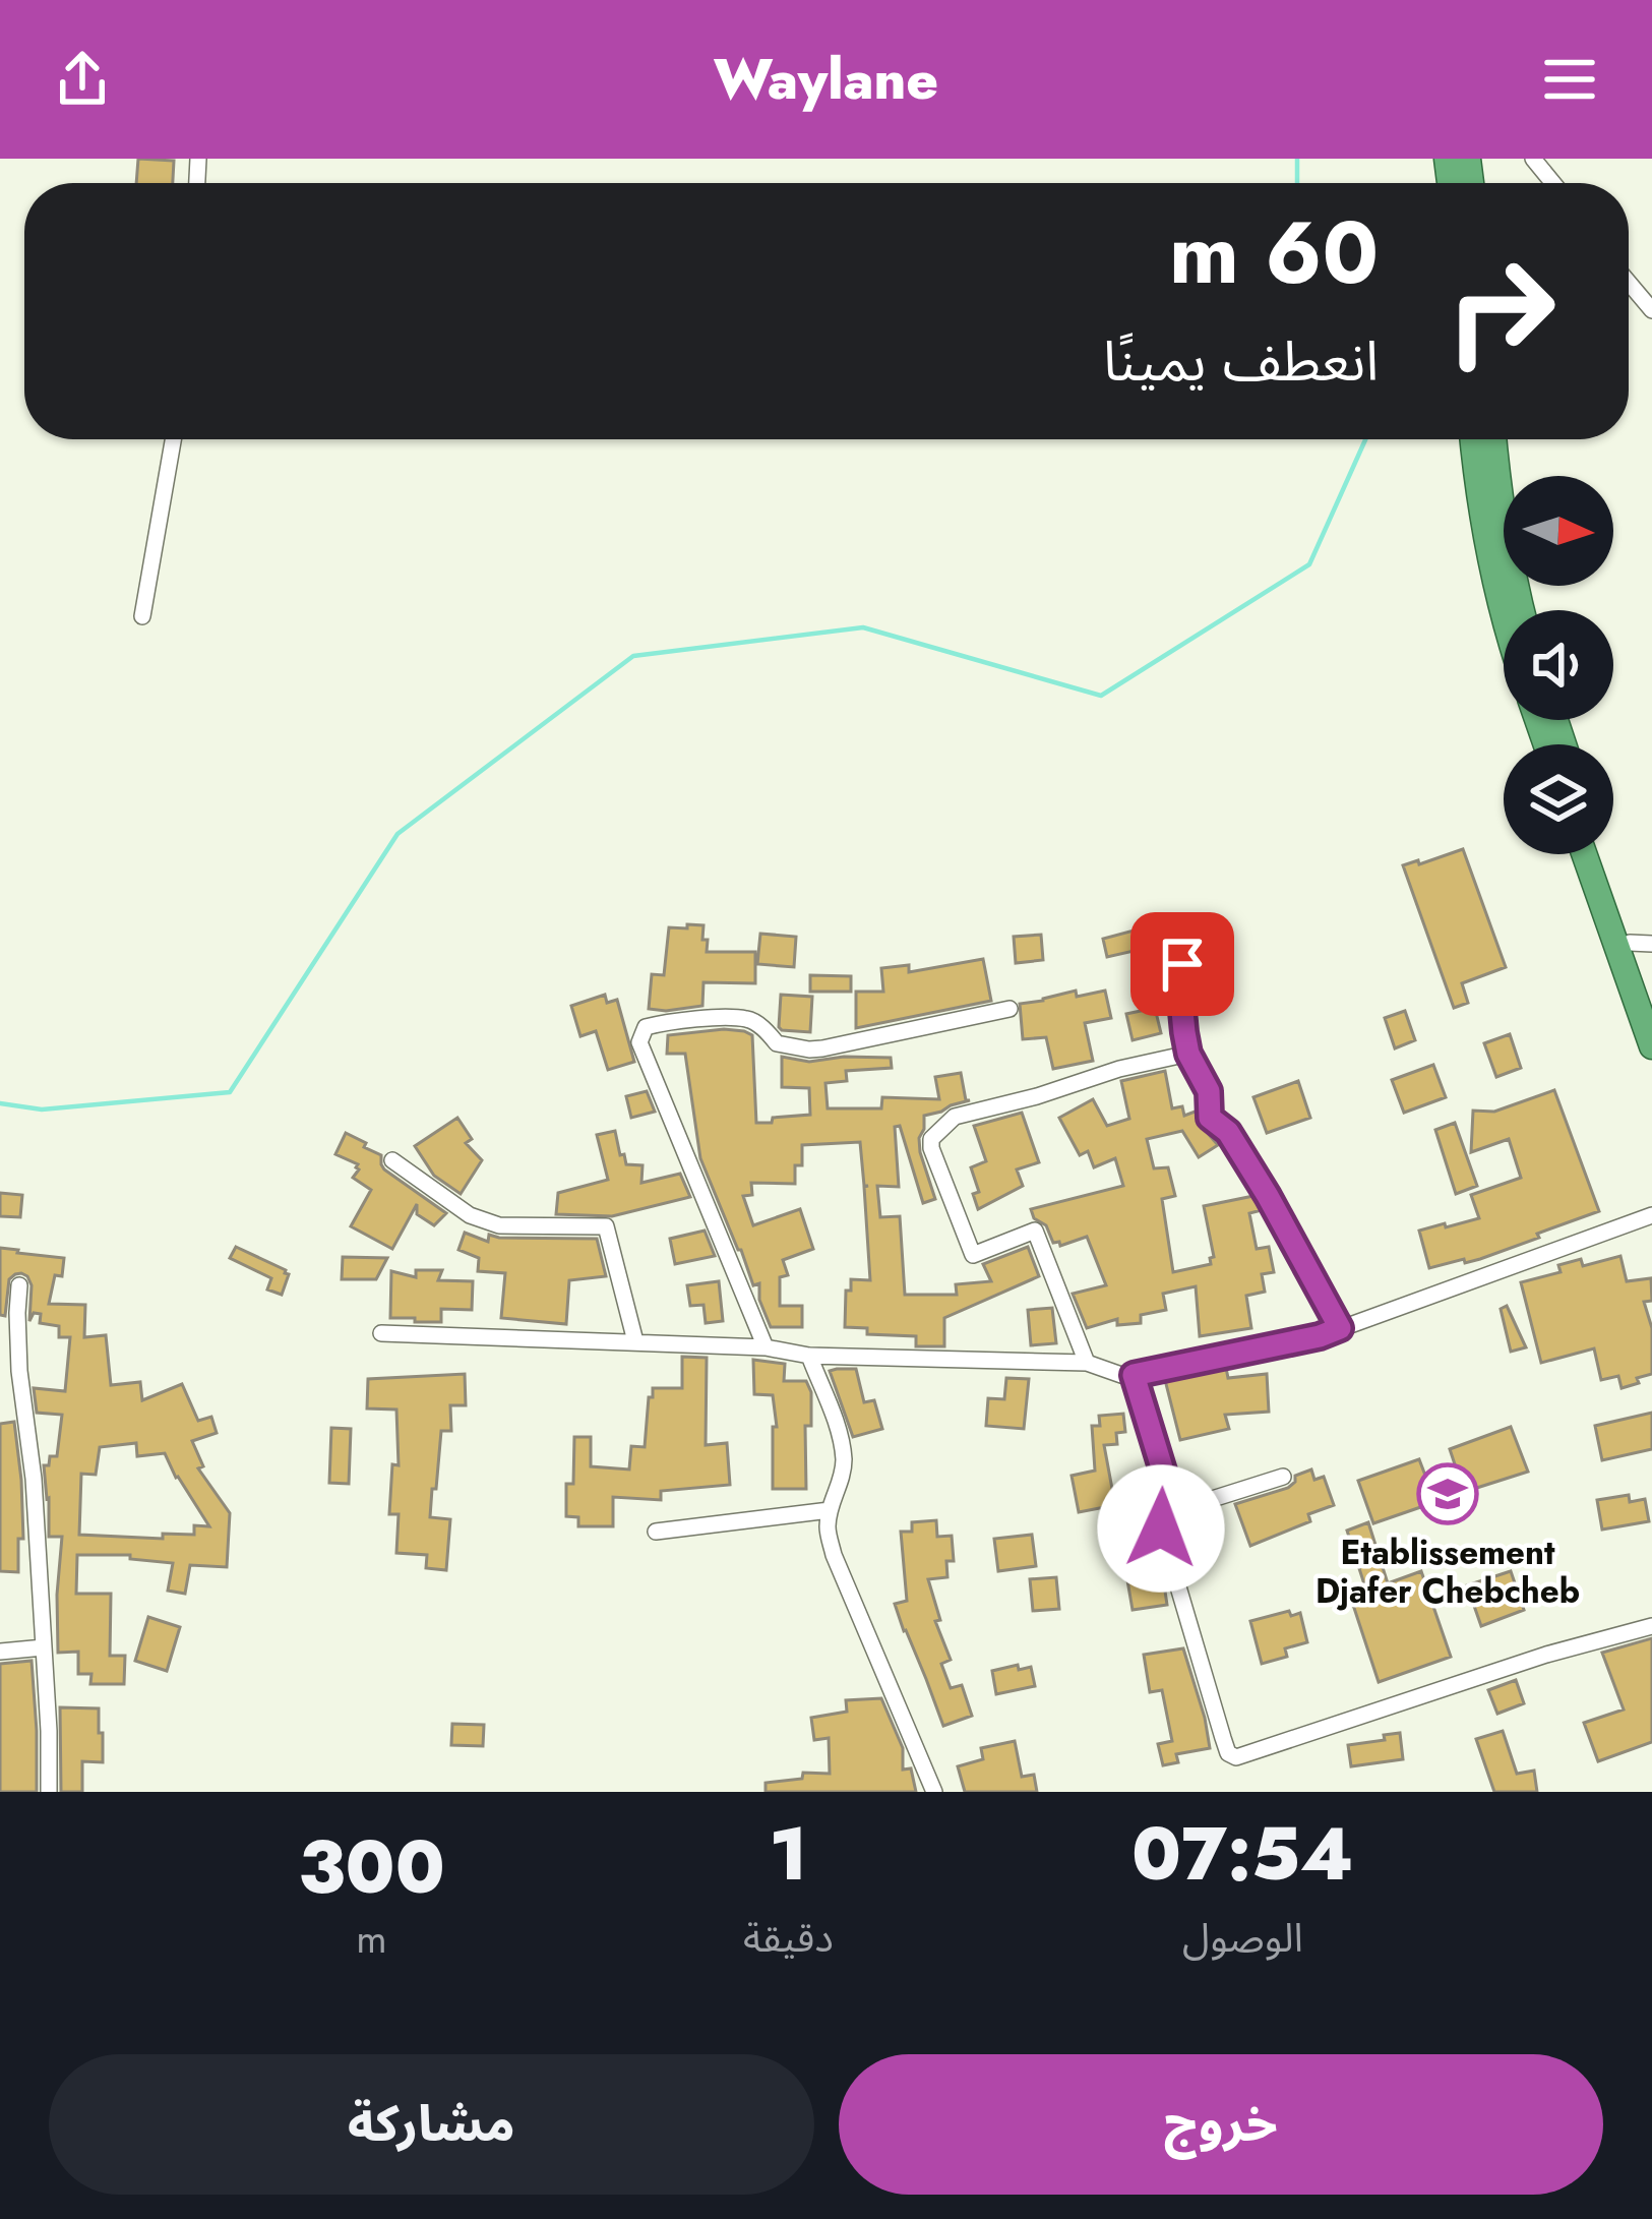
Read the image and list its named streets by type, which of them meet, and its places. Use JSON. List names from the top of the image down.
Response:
{
  "places": {
    "school or university": ["Etablissement Djafer Chebcheb"]
  },
  "north": "right",
  "page": {
    "header": "Waylane",
    "turn": ["60 m", "انعطف يمينًا"],
    "eta": [
      "07:54",
      "الوصول",
      "1",
      "دقيقة",
      "300",
      "m"
    ],
    "buttons": ["خروج", "مشاركة"]
  }
}
